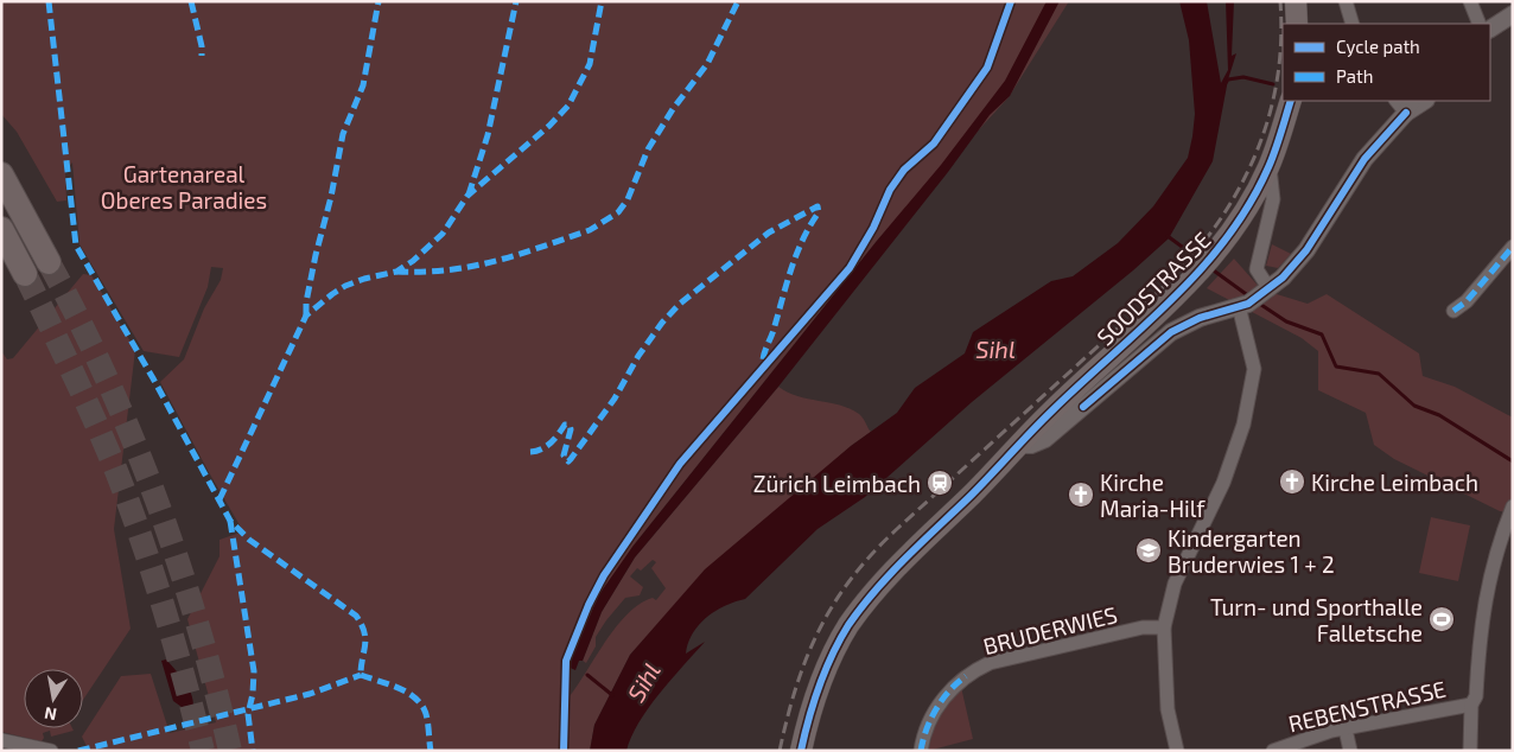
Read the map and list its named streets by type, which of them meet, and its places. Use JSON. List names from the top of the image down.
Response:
{
  "streets": {
    "main road": ["SOODSTRASSE"],
    "street": ["BRUDERWIES", "REBENSTRASSE"]
  },
  "water": ["Sihl"],
  "parks": ["Gartenareal Oberes Paradies"],
  "places": {
    "church": ["Kirche Leimbach", "Kirche Maria-Hilf"],
    "station": ["Zürich Leimbach"],
    "school or university": ["Kindergarten Bruderwies 1 + 2"],
    "sports": ["Turn- und Sporthalle Falletsche"]
  },
  "legend": ["Cycle path", "Path"],
  "north": "bottom"
}
